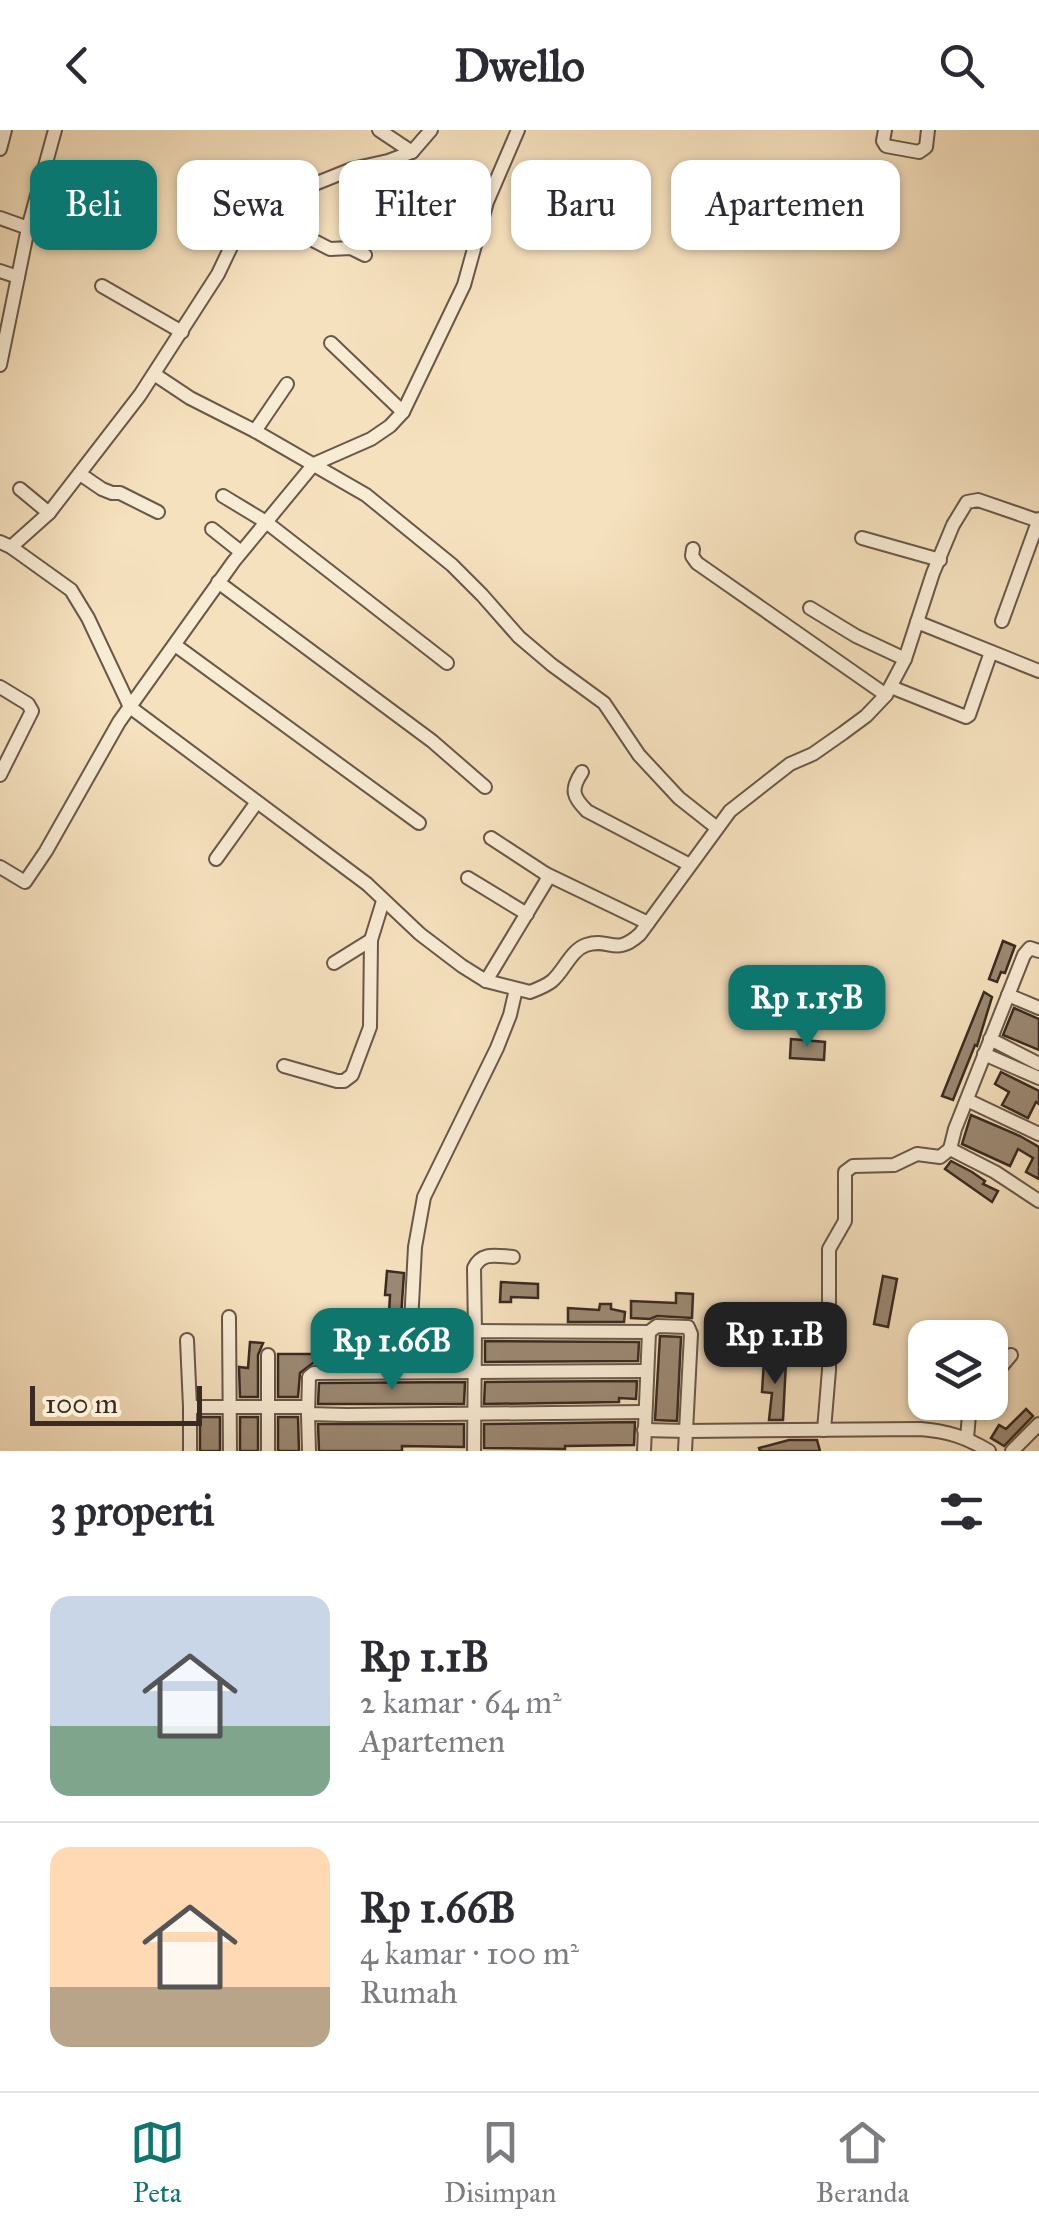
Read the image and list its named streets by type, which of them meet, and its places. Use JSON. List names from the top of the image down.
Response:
{
  "scale_bar": "100 m",
  "page": {
    "header": "Dwello",
    "chip": [
      "Beli",
      "Sewa",
      "Filter",
      "Baru",
      "Apartemen"
    ],
    "price": ["Rp 1.15B", "Rp 1.1B", "Rp 1.66B"],
    "scale": "100 m",
    "heading": "3 properti",
    "list": [
      {
        "name": "Rp 1.1B",
        "note": "2 kamar · 64 m² · Apartemen"
      },
      {
        "name": "Rp 1.66B",
        "note": "4 kamar · 100 m² · Rumah"
      }
    ],
    "tabs": ["Peta", "Disimpan", "Beranda"]
  }
}
